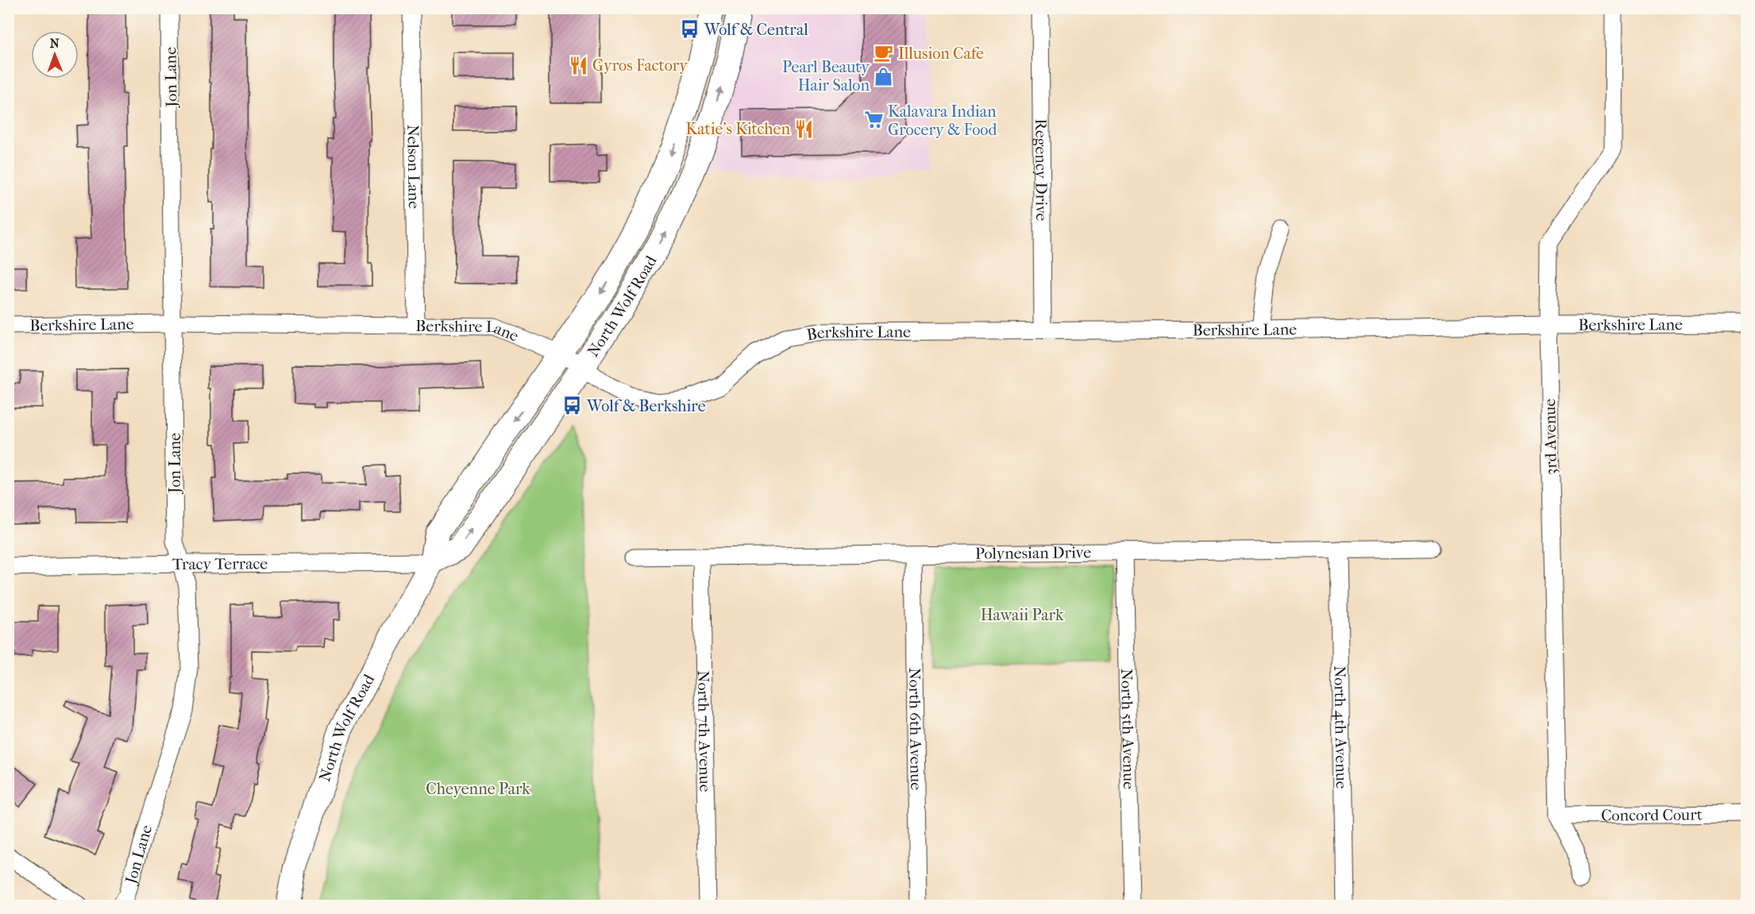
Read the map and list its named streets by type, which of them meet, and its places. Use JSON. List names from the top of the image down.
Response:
{
  "streets": {
    "main road": ["North Wolf Road"],
    "street": [
      "Jon Lane",
      "Nelson Lane",
      "Regency Drive",
      "Berkshire Lane",
      "3rd Avenue",
      "Polynesian Drive",
      "Tracy Terrace",
      "North 4th Avenue",
      "North 5th Avenue",
      "North 6th Avenue",
      "North 7th Avenue",
      "Concord Court"
    ]
  },
  "crossings": [
    ["Jon Lane", "Berkshire Lane"],
    ["Jon Lane", "Tracy Terrace"],
    ["Nelson Lane", "Berkshire Lane"],
    ["Regency Drive", "Berkshire Lane"],
    ["North Wolf Road", "Berkshire Lane"],
    ["North Wolf Road", "Tracy Terrace"],
    ["Berkshire Lane", "3rd Avenue"],
    ["3rd Avenue", "Concord Court"],
    ["Polynesian Drive", "North 4th Avenue"],
    ["Polynesian Drive", "North 5th Avenue"],
    ["Polynesian Drive", "North 6th Avenue"],
    ["Polynesian Drive", "North 7th Avenue"]
  ],
  "parks": ["Hawaii Park", "Cheyenne Park"],
  "places": {
    "bus stop": ["Wolf & Central", "Wolf & Berkshire"],
    "cafe": ["Illusion Cafe"],
    "restaurant": ["Gyros Factory", "Katie's Kitchen"],
    "shop": ["Pearl Beauty Hair Salon"],
    "supermarket": ["Kalavara Indian Grocery & Food"]
  },
  "north": "top"
}
